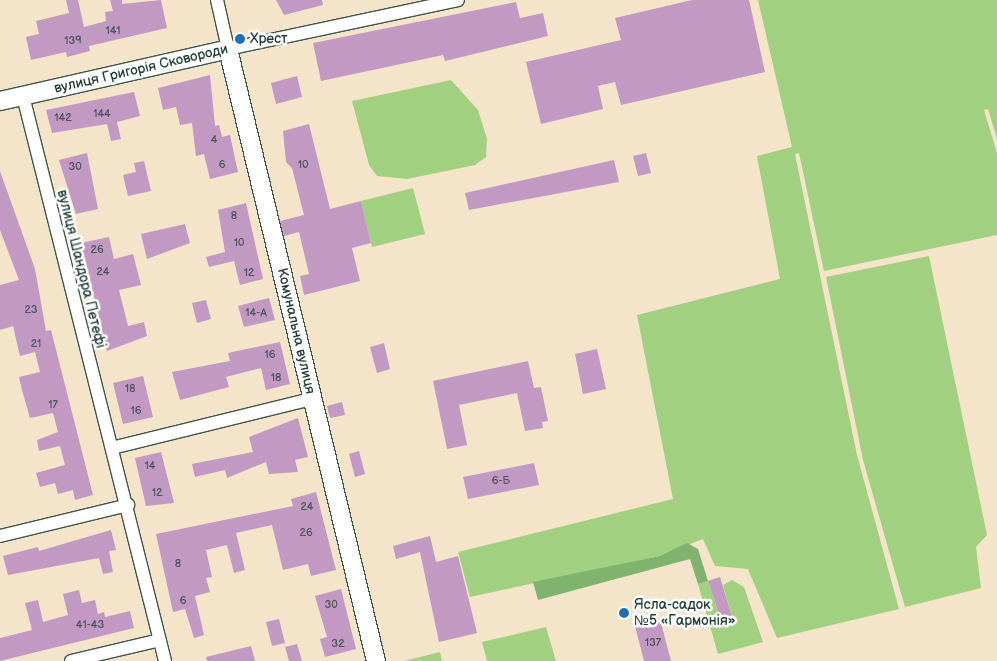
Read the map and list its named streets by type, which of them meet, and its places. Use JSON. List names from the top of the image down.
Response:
{
  "streets": {
    "main road": ["вулиця Григорія Сковороди", "Комунальна вулиця"],
    "street": ["вулиця Шандора Петефі"]
  },
  "crossings": [
    ["вулиця Григорія Сковороди", "вулиця Шандора Петефі"],
    ["вулиця Григорія Сковороди", "Комунальна вулиця"]
  ],
  "places": ["Хрест", "Ясла-садок №5 «Гармонія»"],
  "house_numbers": [
    "141",
    "139",
    "144",
    "142",
    "4",
    "6",
    "10",
    "30",
    "8",
    "10",
    "26",
    "24",
    "12",
    "23",
    "14-А",
    "21",
    "16",
    "18",
    "18",
    "17",
    "16",
    "14",
    "6-Б",
    "12",
    "24",
    "26",
    "8",
    "6",
    "30",
    "41-43",
    "137",
    "32"
  ]
}
